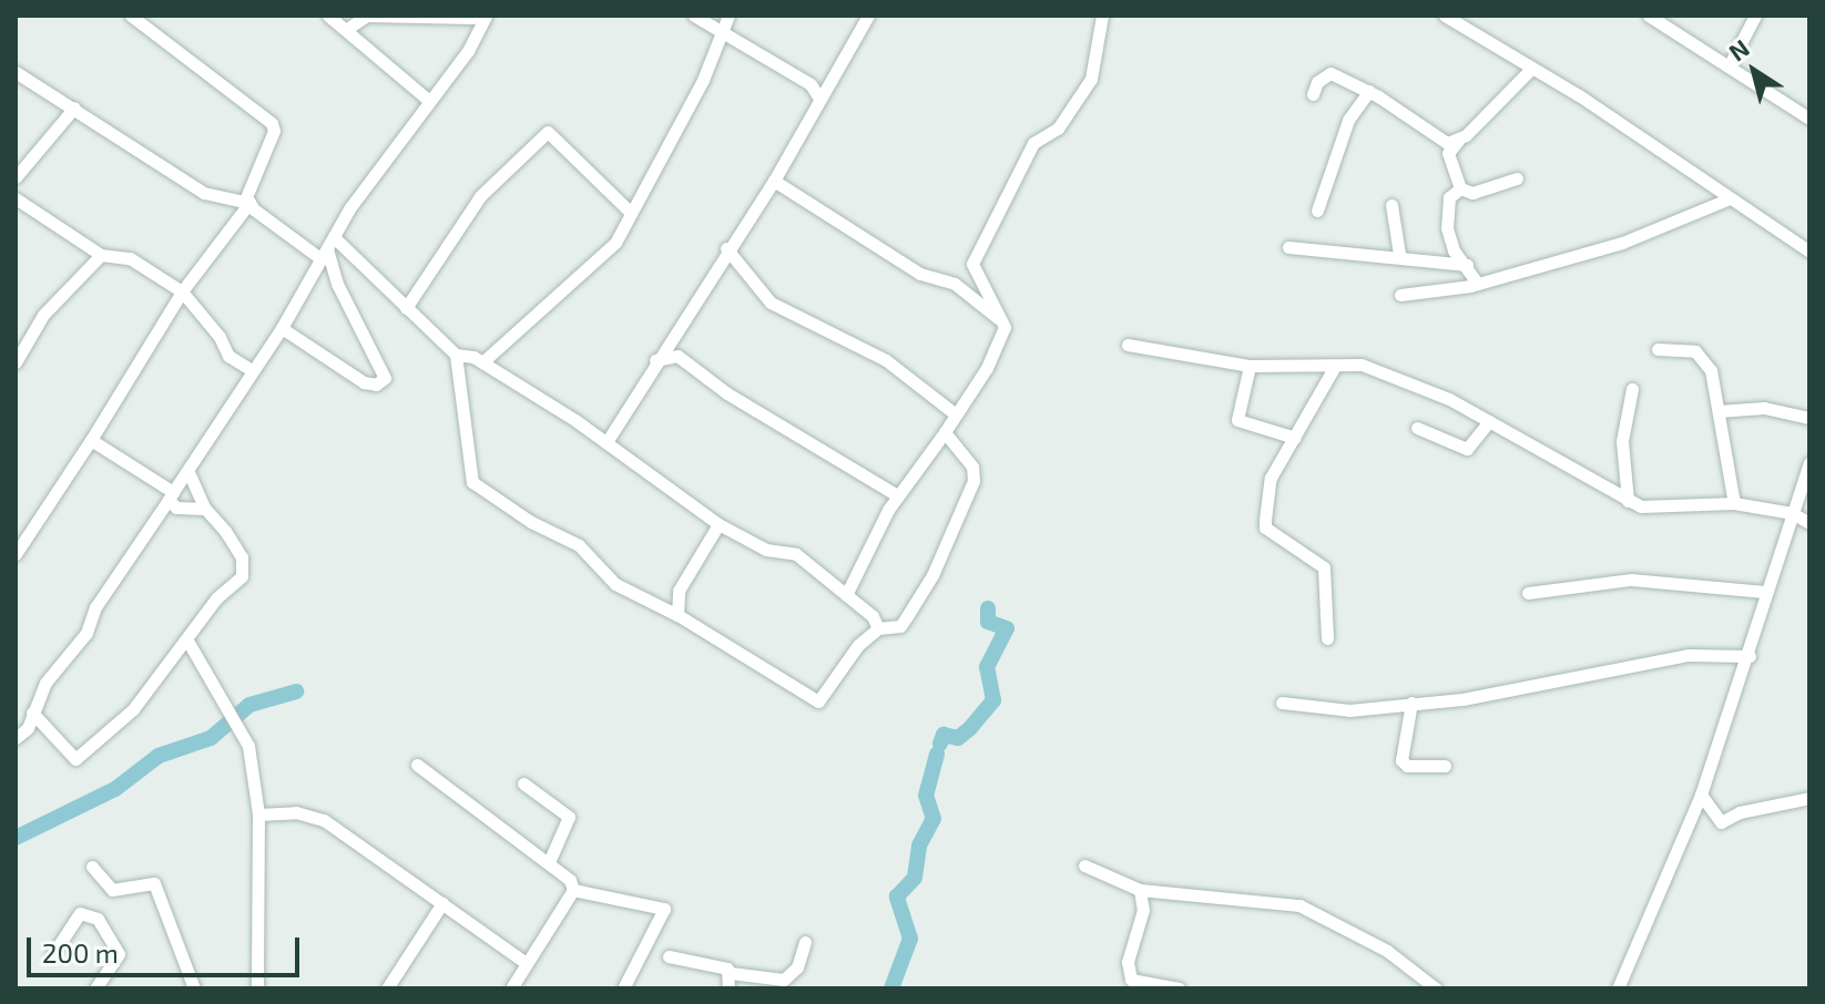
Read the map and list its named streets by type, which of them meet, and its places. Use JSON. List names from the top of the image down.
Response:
{
  "scale_bar": "200 m",
  "north": "top left"
}
